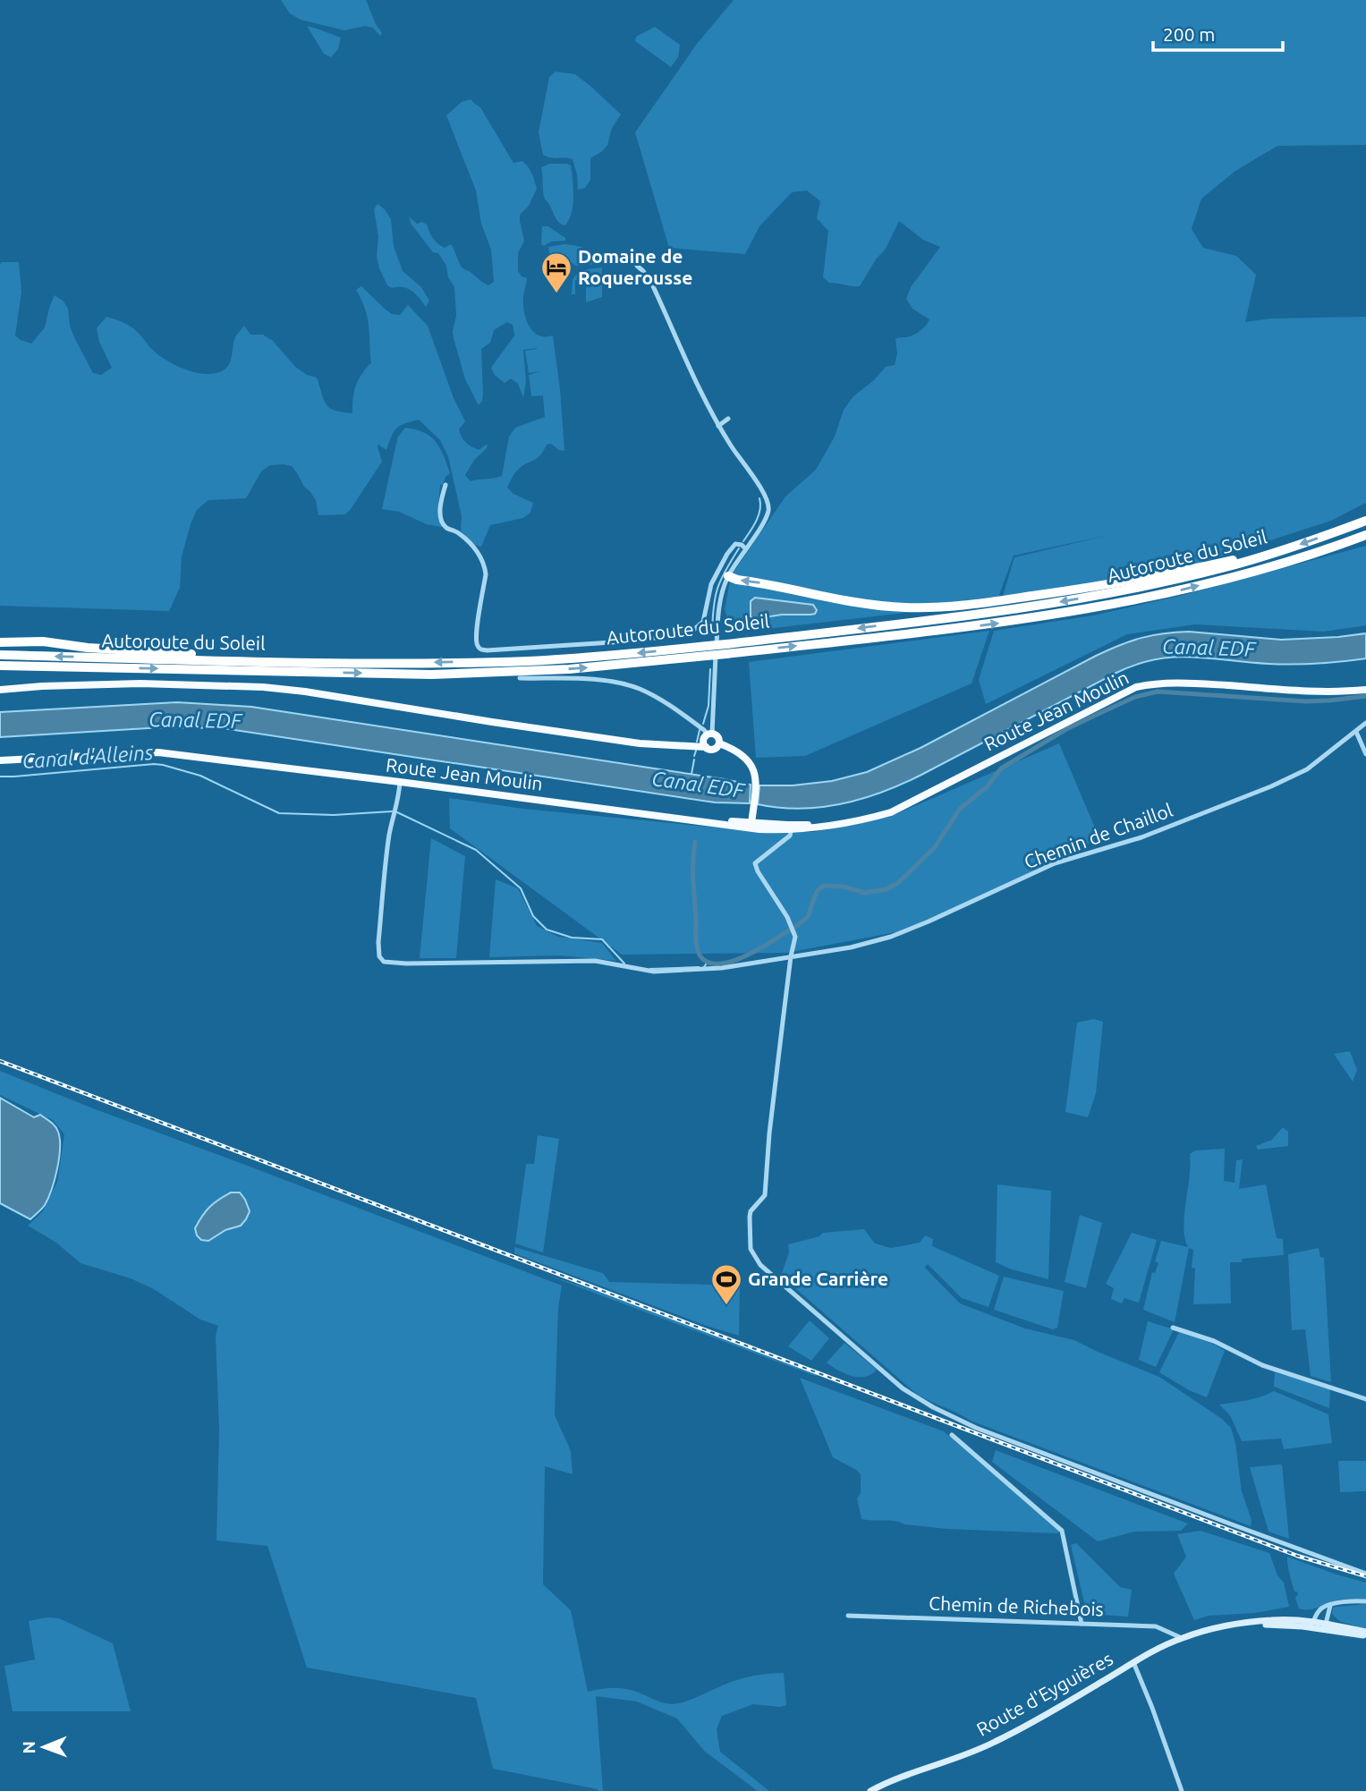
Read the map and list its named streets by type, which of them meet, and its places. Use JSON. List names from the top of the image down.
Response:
{
  "streets": {
    "highway": ["Autoroute du Soleil"],
    "main road": ["Route Jean Moulin", "Route d'Eyguières"],
    "street": ["Chemin de Chaillol", "Chemin de Richebois"]
  },
  "crossings": [
    ["Route Jean Moulin", "Chemin de Chaillol"],
    ["Chemin de Richebois", "Route d'Eyguières"]
  ],
  "water": ["Canal EDF", "Canal d'Alleins"],
  "places": {
    "hotel": ["Domaine de Roquerousse"],
    "sports": ["Grande Carrière"]
  },
  "scale_bar": "200 m",
  "north": "left"
}
